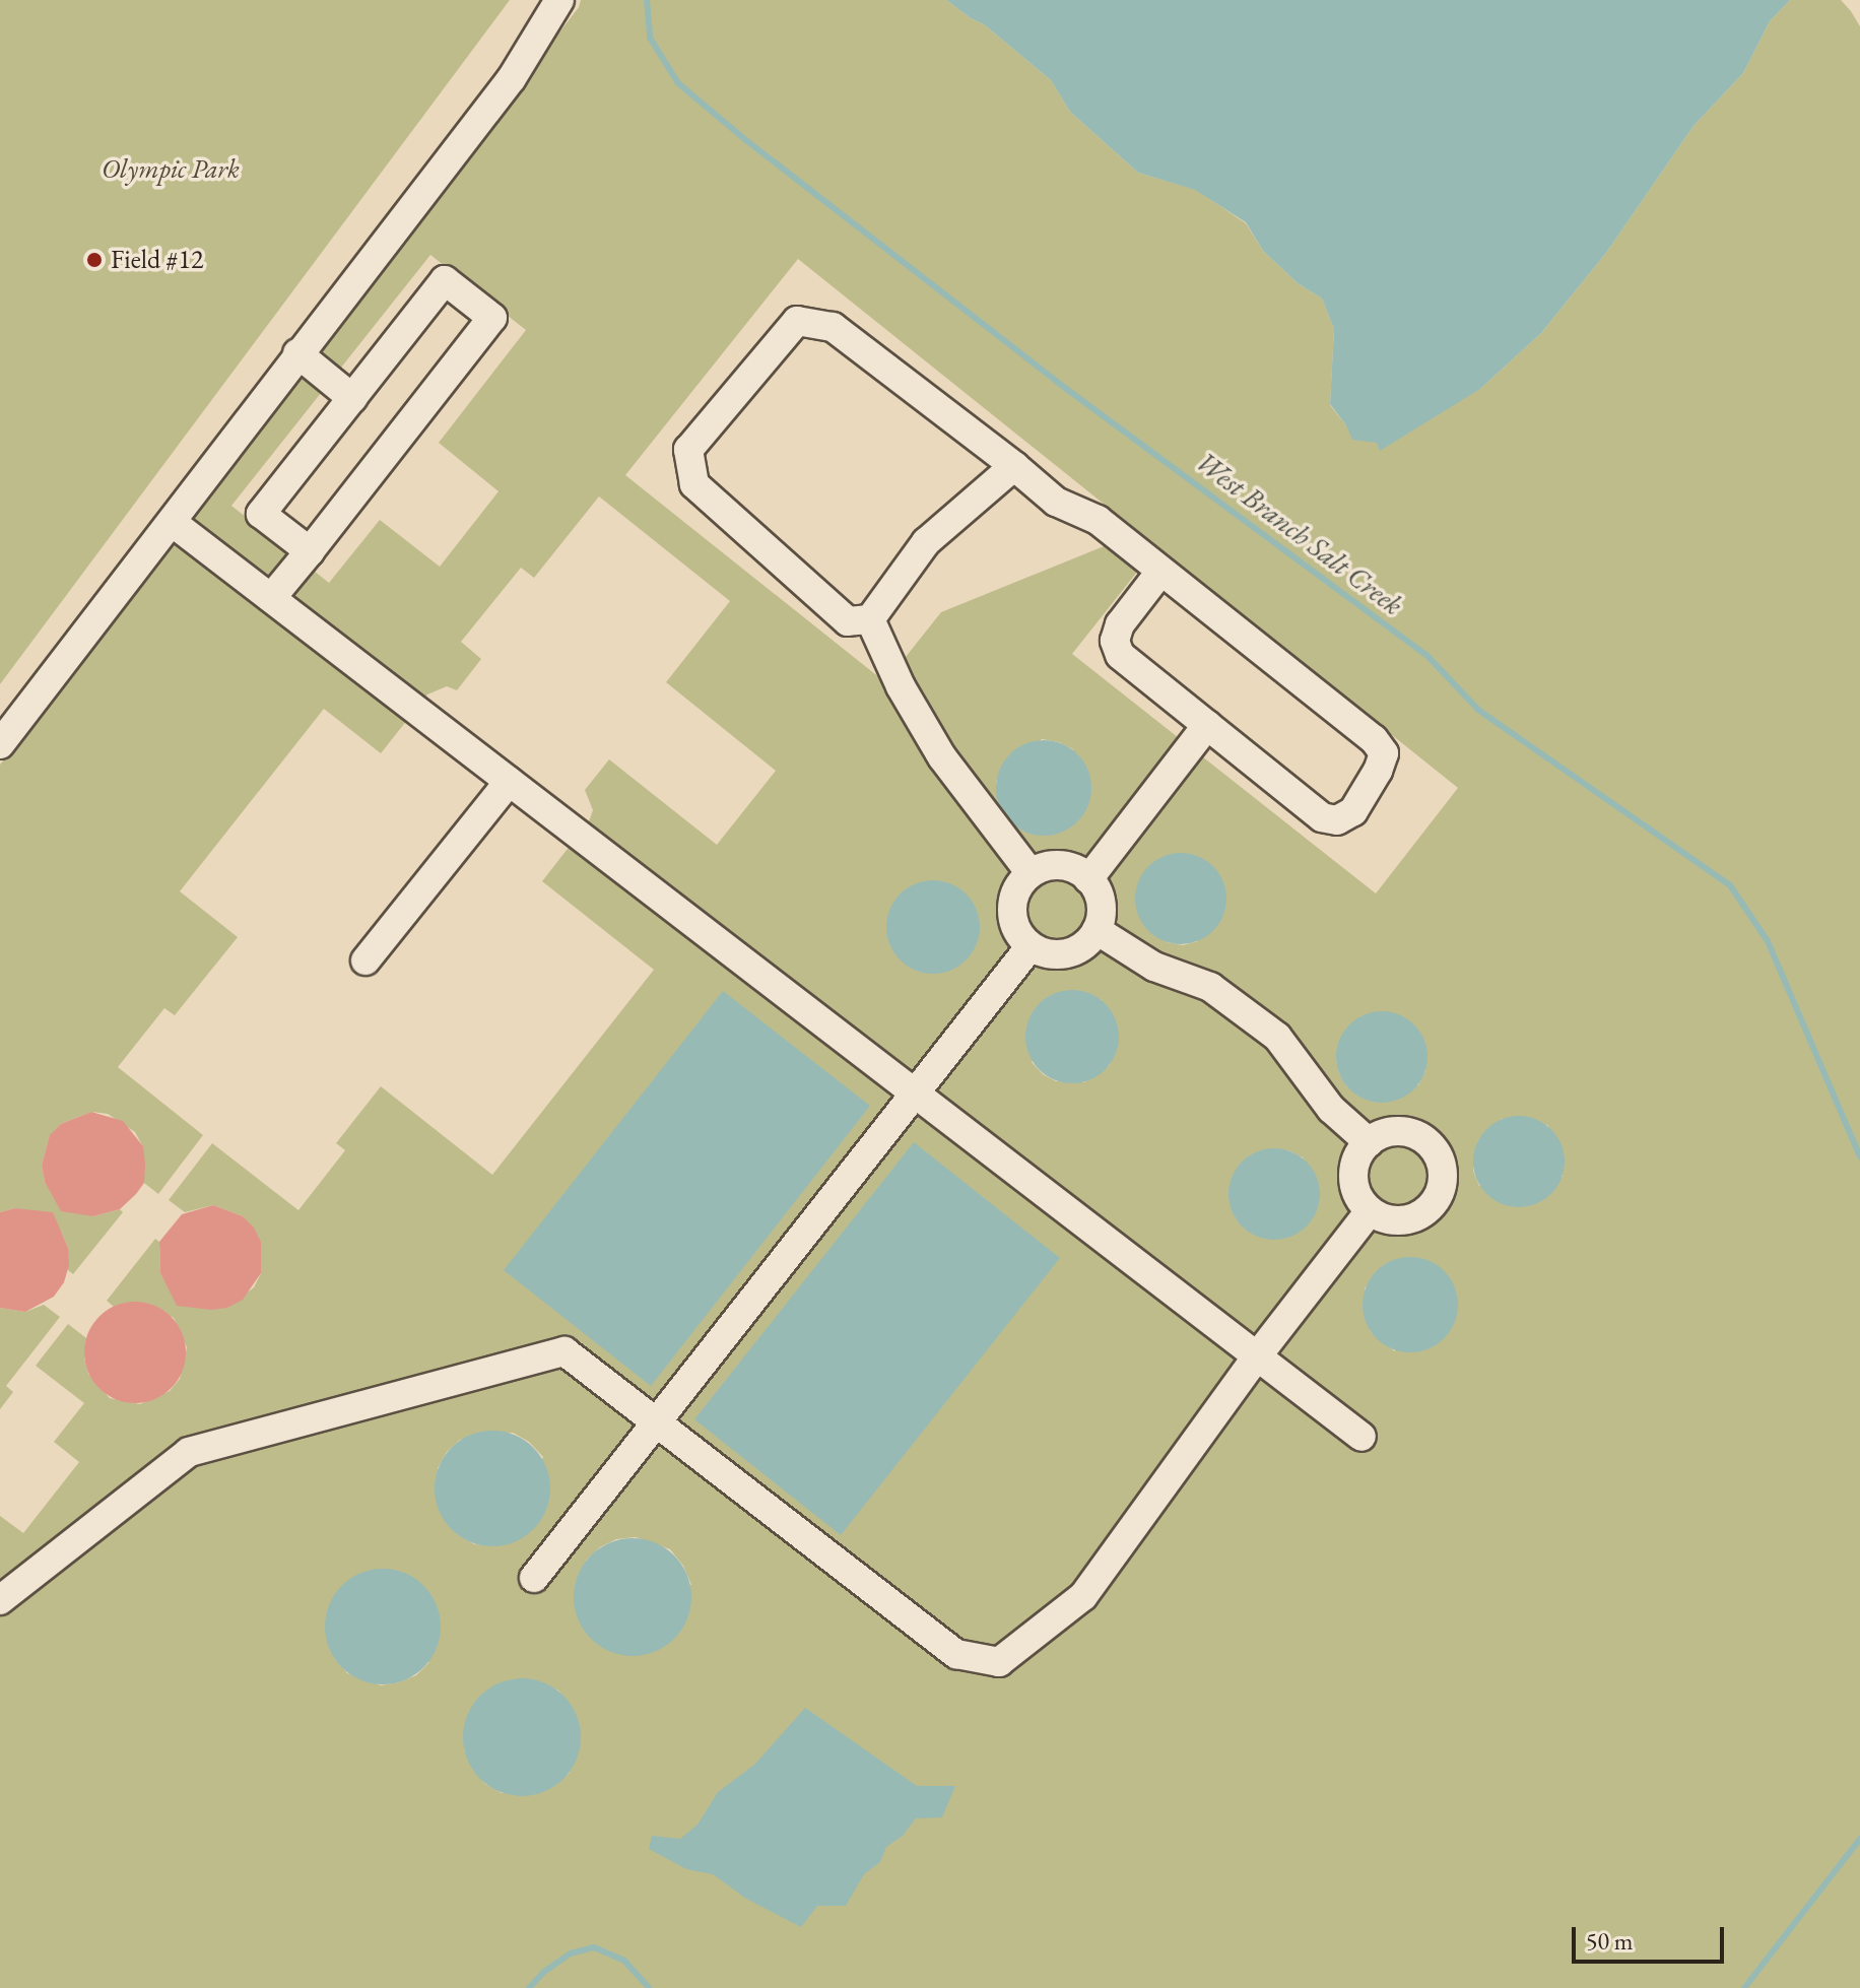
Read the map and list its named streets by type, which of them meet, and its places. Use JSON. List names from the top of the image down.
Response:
{
  "water": ["West Branch Salt Creek"],
  "parks": ["Olympic Park"],
  "places": ["Field #12"],
  "scale_bar": "50 m"
}
